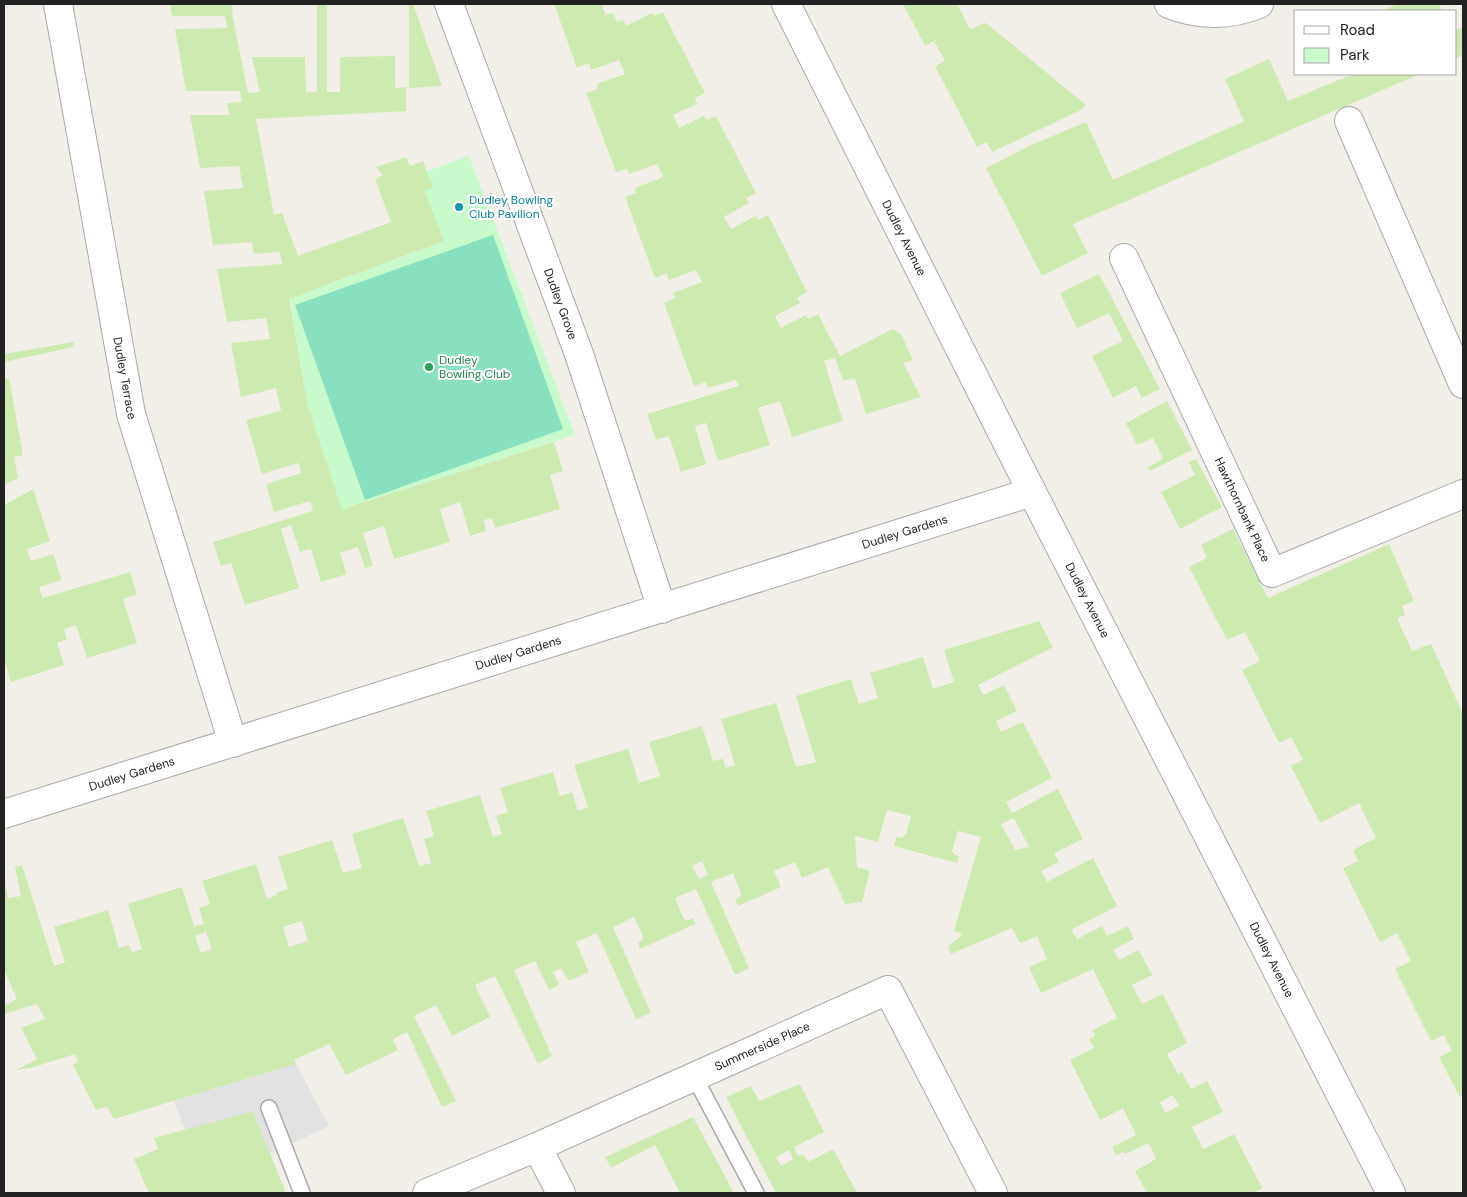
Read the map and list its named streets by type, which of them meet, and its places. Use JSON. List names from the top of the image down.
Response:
{
  "streets": {
    "street": [
      "Dudley Avenue",
      "Dudley Grove",
      "Dudley Terrace",
      "Hawthornbank Place",
      "Dudley Gardens",
      "Summerside Place"
    ]
  },
  "crossings": [
    ["Dudley Avenue", "Dudley Gardens"],
    ["Dudley Grove", "Dudley Gardens"],
    ["Dudley Terrace", "Dudley Gardens"]
  ],
  "places": ["Dudley Bowling Club Pavilion", "Dudley Bowling Club"],
  "legend": ["Road", "Park"]
}
